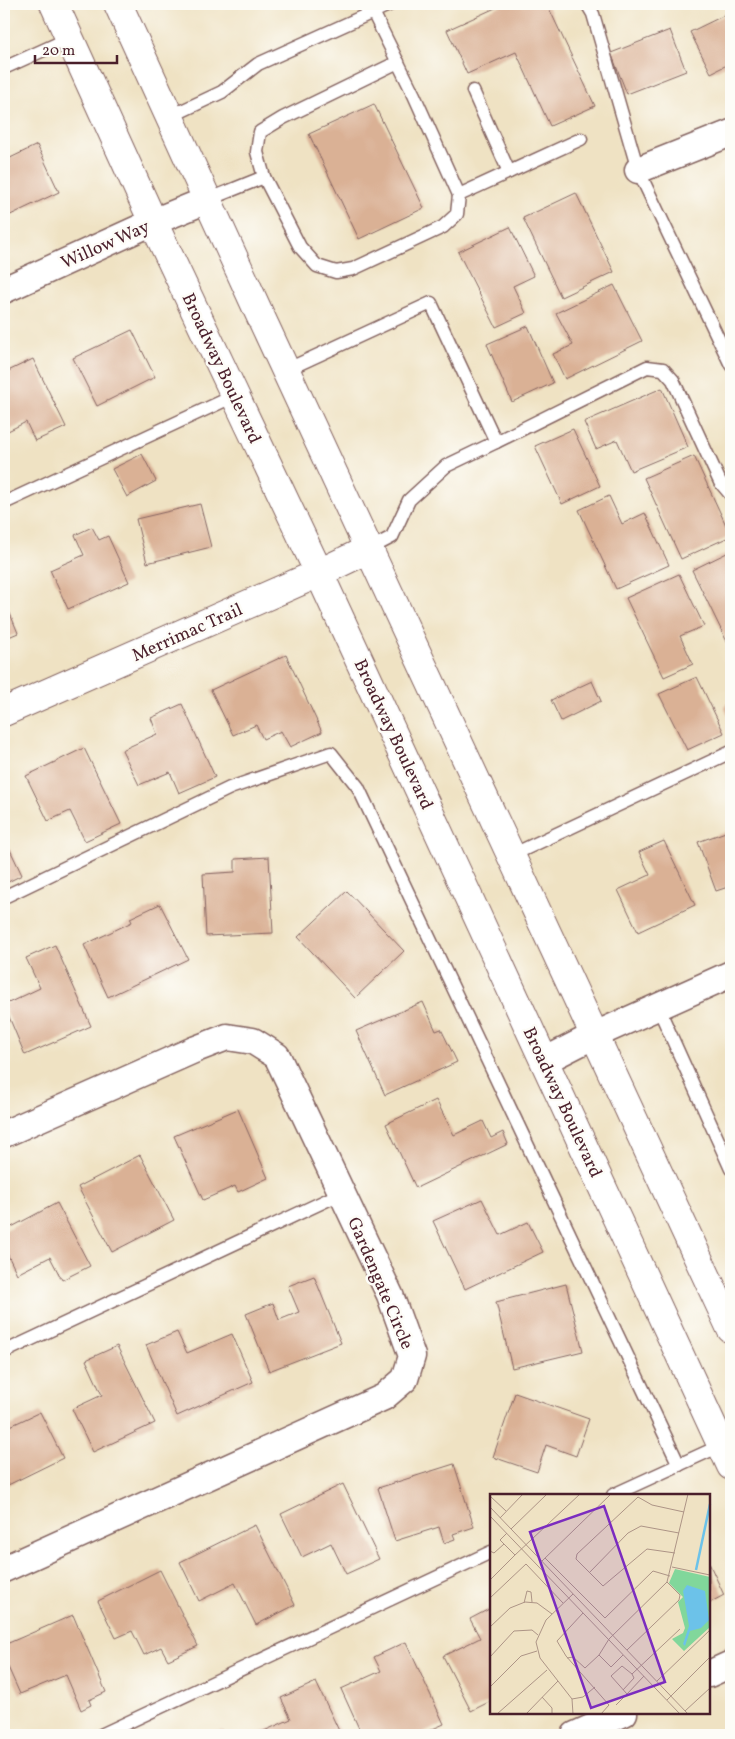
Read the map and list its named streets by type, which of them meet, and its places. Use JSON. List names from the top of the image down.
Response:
{
  "streets": {
    "main road": ["Broadway Boulevard", "Merrimac Trail"],
    "street": ["Willow Way", "Gardengate Circle"]
  },
  "crossings": [
    ["Willow Way", "Broadway Boulevard"],
    ["Broadway Boulevard", "Merrimac Trail"]
  ],
  "scale_bar": "20 m"
}
